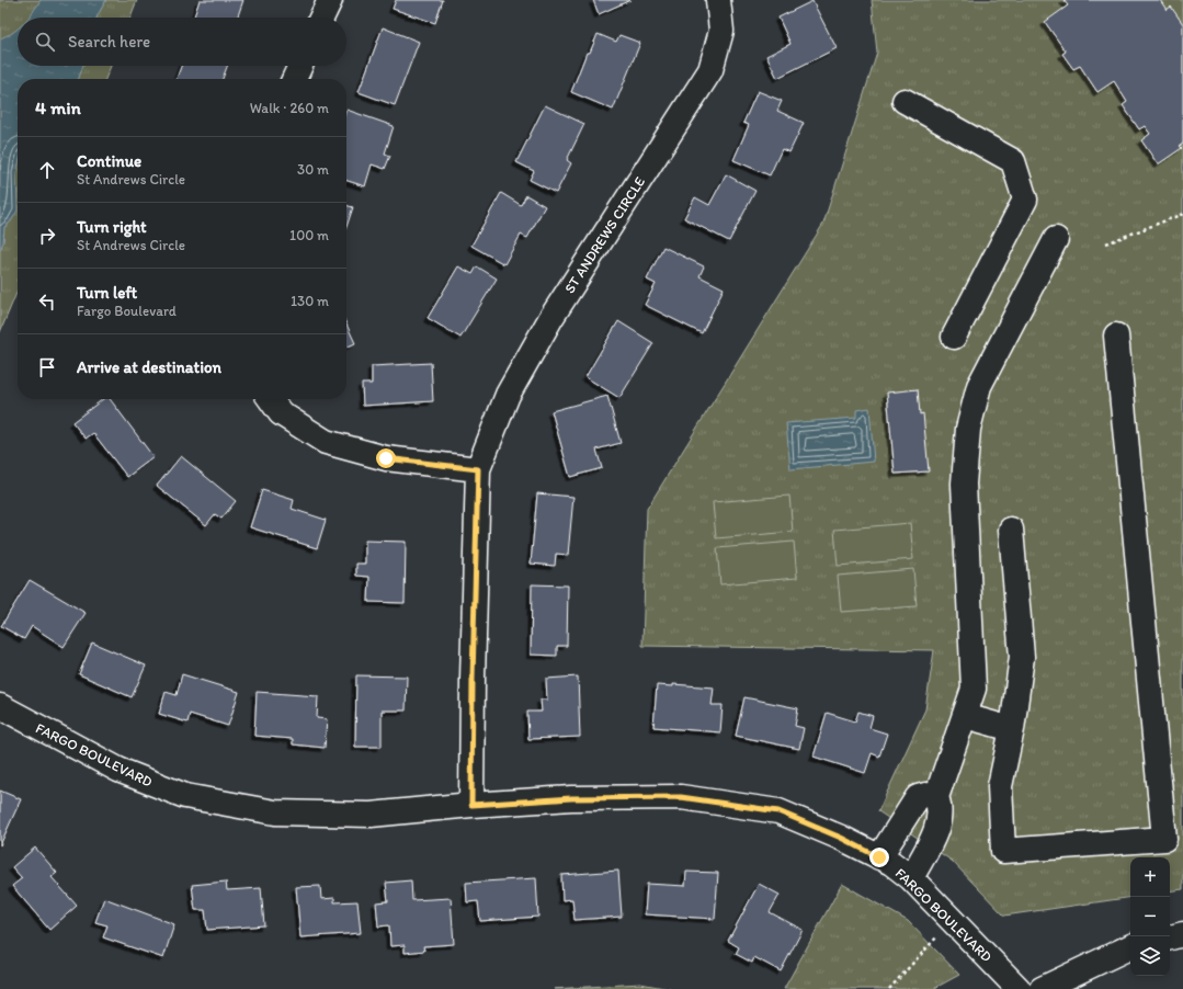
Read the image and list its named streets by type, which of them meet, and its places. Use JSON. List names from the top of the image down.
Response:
{
  "streets": {
    "street": ["ST ANDREWS CIRCLE", "FARGO BOULEVARD"]
  },
  "crossings": [
    ["ST ANDREWS CIRCLE", "FARGO BOULEVARD"]
  ],
  "page": {
    "search": "Search here",
    "heading": ["4 min", "Walk · 260 m"],
    "list": [
      ["Continue", "St Andrews Circle", "30 m"],
      ["Turn right", "St Andrews Circle", "100 m"],
      ["Turn left", "Fargo Boulevard", "130 m"],
      "Arrive at destination"
    ],
    "map_buttons": ["+", "−"]
  }
}
